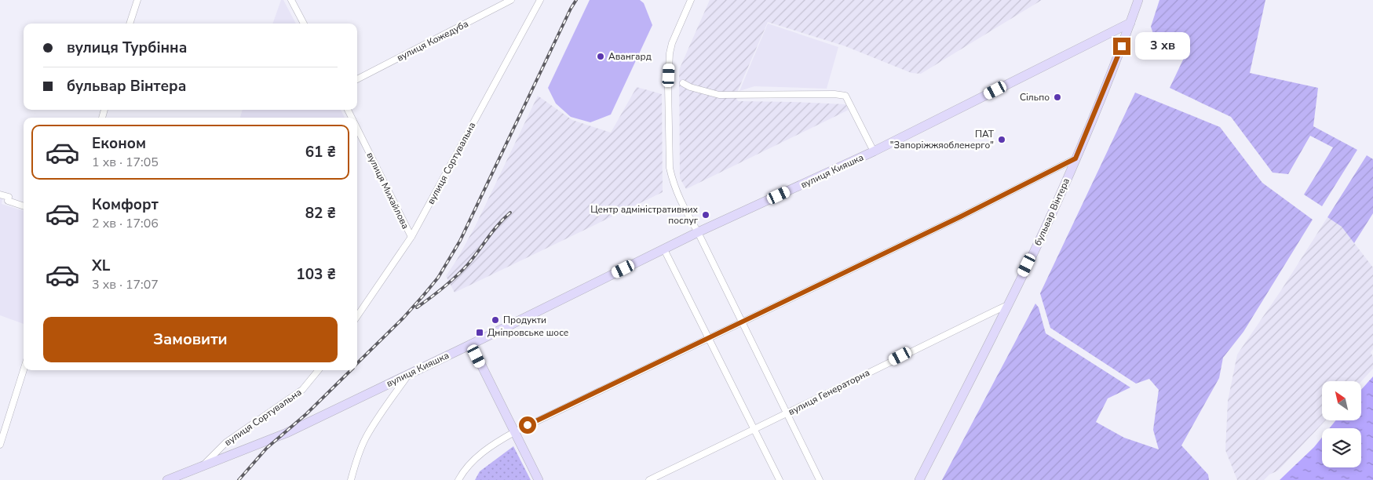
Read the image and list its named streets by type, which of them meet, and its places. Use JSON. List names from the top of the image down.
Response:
{
  "streets": {
    "street": [
      "вулиця Кожедуба",
      "вулиця Сортувальна",
      "вулиця Кияшка",
      "вулиця Михайлова",
      "бульвар Вінтера",
      "вулиця Генераторна"
    ]
  },
  "crossings": [
    ["вулиця Сортувальна", "вулиця Кияшка"],
    ["вулиця Сортувальна", "вулиця Михайлова"],
    ["вулиця Кияшка", "бульвар Вінтера"],
    ["бульвар Вінтера", "вулиця Генераторна"]
  ],
  "places": {
    "other": [
      "Авангард",
      "Сільпо",
      "ПАТ \"Запоріжжяобленерго\"",
      "Центр адміністративних послуг",
      "Продукти"
    ],
    "transit": ["Дніпровське шосе"]
  },
  "north": "top left",
  "page": {
    "banner": ["вулиця Турбінна", "бульвар Вінтера"],
    "bubble": "3 хв",
    "list": [
      {
        "name": "Економ",
        "note": "1 хв · 17:05",
        "value": "61 ₴"
      },
      {
        "name": "Комфорт",
        "note": "2 хв · 17:06",
        "value": "82 ₴"
      },
      {
        "name": "XL",
        "note": "3 хв · 17:07",
        "value": "103 ₴"
      }
    ],
    "buttons": "Замовити"
  }
}
